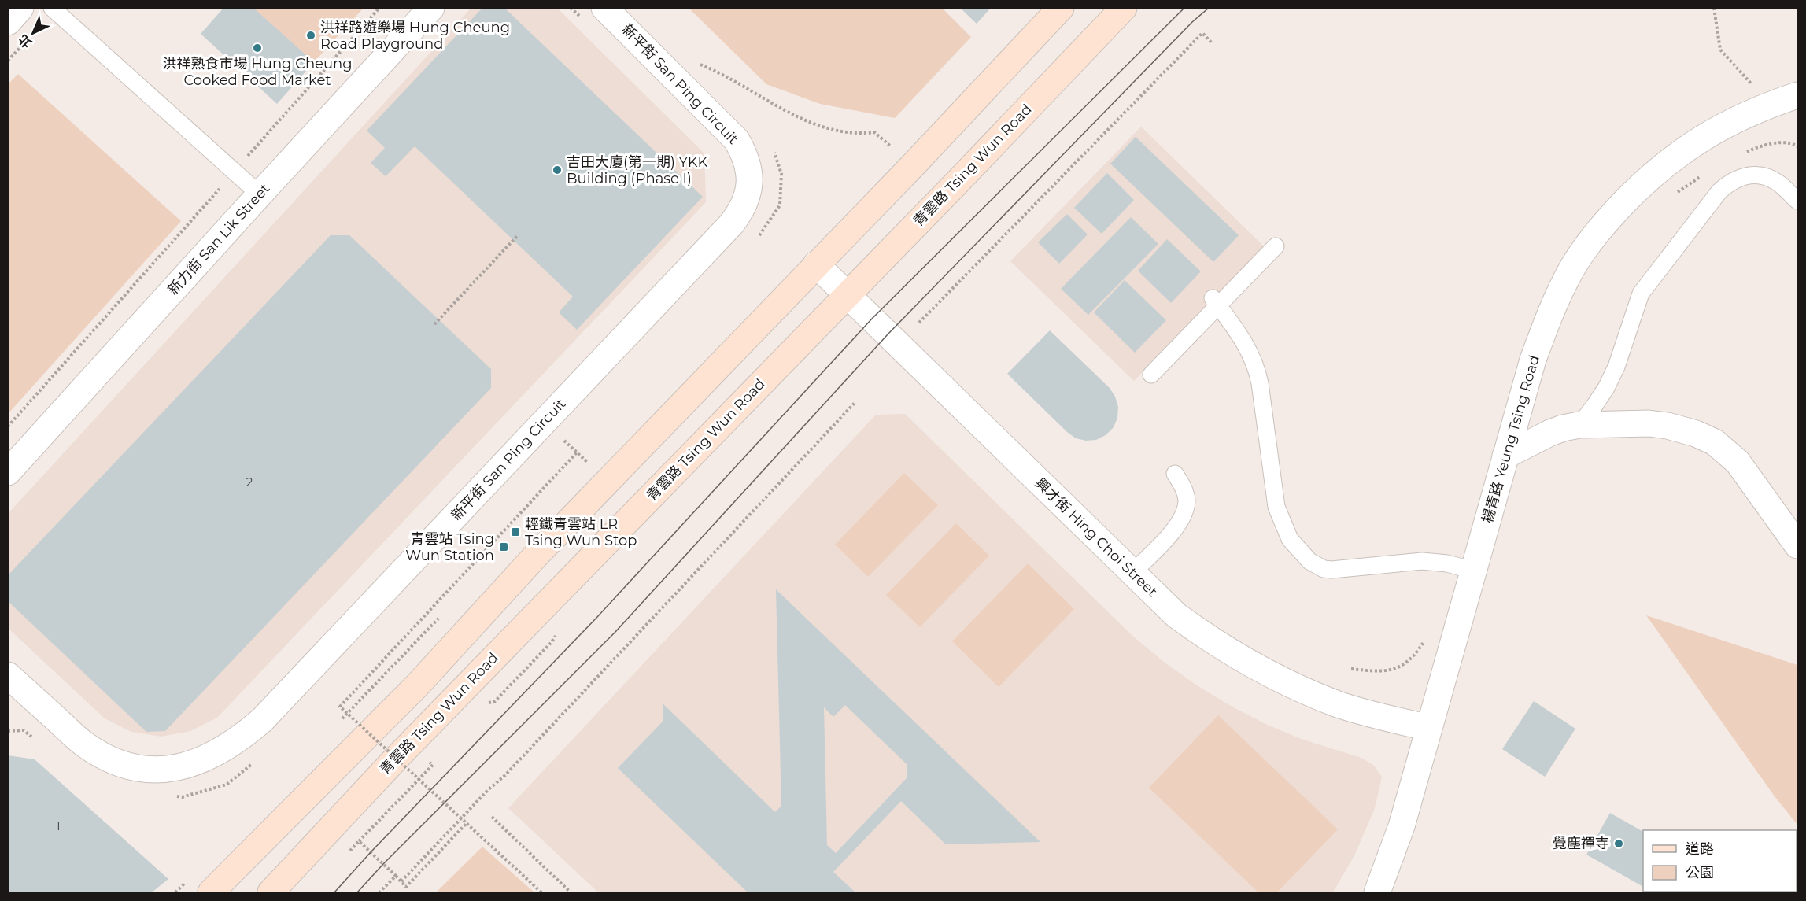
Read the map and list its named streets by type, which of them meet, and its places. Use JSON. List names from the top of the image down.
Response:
{
  "streets": {
    "main road": ["青雲路 Tsing Wun Road"],
    "street": [
      "新平街 San Ping Circuit",
      "新力街 San Lik Street",
      "楊青路 Yeung Tsing Road",
      "興才街 Hing Choi Street"
    ]
  },
  "crossings": [
    ["青雲路 Tsing Wun Road", "興才街 Hing Choi Street"],
    ["楊青路 Yeung Tsing Road", "興才街 Hing Choi Street"]
  ],
  "places": {
    "other": [
      "洪祥路遊樂場 Hung Cheung Road Playground",
      "洪祥熟食市場 Hung Cheung Cooked Food Market",
      "吉田大廈(第一期) YKK Building (Phase I)",
      "覺塵禪寺"
    ],
    "transit": ["輕鐵青雲站 LR Tsing Wun Stop", "青雲站 Tsing Wun Station"]
  },
  "house_numbers": ["2", "1"],
  "legend": ["道路", "公園"],
  "north": "bottom left"
}
